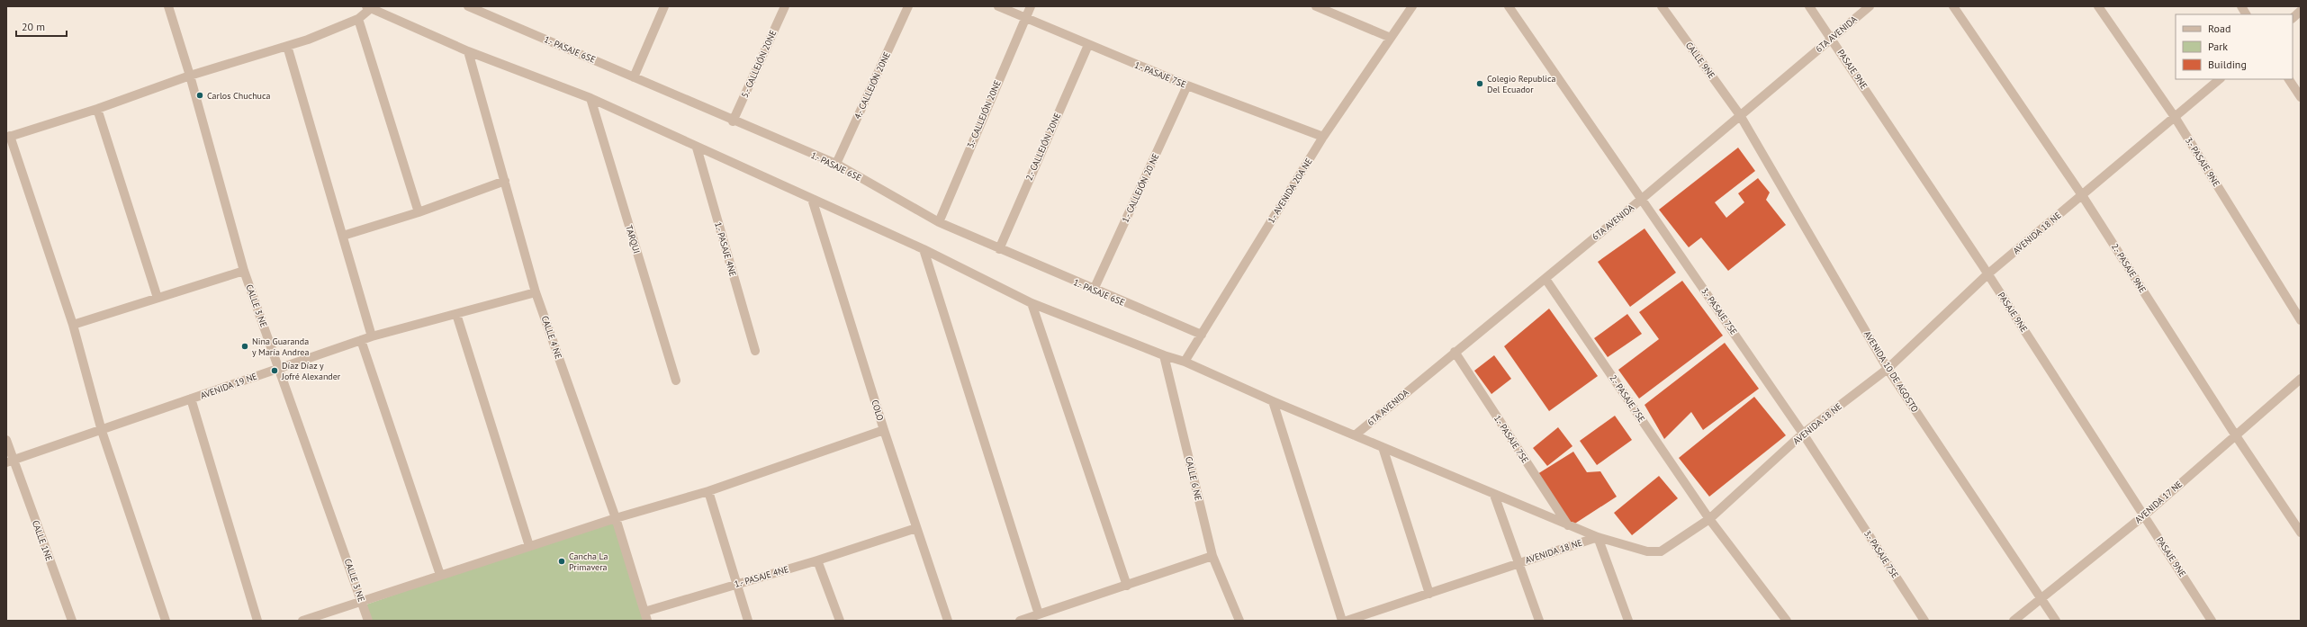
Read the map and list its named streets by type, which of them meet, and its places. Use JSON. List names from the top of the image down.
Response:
{
  "streets": {
    "street": [
      "6TA AVENIDA",
      "1.- PASAJE 6SE",
      "CALLE 9NE",
      "5.- CALLEJÓN 20NE",
      "PASAJE 9NE",
      "1.- PASAJE 7SE",
      "4.- CALLEJÓN 20NE",
      "3.- CALLEJÓN 20NE",
      "2.- CALLEJÓN 20NE",
      "3.- PASAJE 9NE",
      "1.- CALLEJÓN 20 NE",
      "1.- AVENIDA 20A NE",
      "AVENIDA 18 NE",
      "TARQUI",
      "1.- PASAJE 4NE",
      "2.- PASAJE 9NE",
      "CALLE 3 NE",
      "3.- PASAJE 7SE",
      "CALLE 4 NE",
      "AVENIDA 10 DE AGOSTO",
      "AVENIDA 19 NE",
      "2.- PASAJE 7SE",
      "COLO",
      "CALLE 6 NE",
      "AVENIDA 17 NE",
      "CALLE 1NE"
    ]
  },
  "crossings": [
    ["6TA AVENIDA", "CALLE 9NE"],
    ["6TA AVENIDA", "PASAJE 9NE"],
    ["6TA AVENIDA", "1.- PASAJE 7SE"],
    ["6TA AVENIDA", "3.- PASAJE 7SE"],
    ["6TA AVENIDA", "AVENIDA 10 DE AGOSTO"],
    ["6TA AVENIDA", "2.- PASAJE 7SE"],
    ["1.- PASAJE 6SE", "5.- CALLEJÓN 20NE"],
    ["1.- PASAJE 6SE", "4.- CALLEJÓN 20NE"],
    ["1.- PASAJE 6SE", "3.- CALLEJÓN 20NE"],
    ["1.- PASAJE 6SE", "2.- CALLEJÓN 20NE"],
    ["1.- PASAJE 6SE", "1.- CALLEJÓN 20 NE"],
    ["1.- PASAJE 6SE", "1.- AVENIDA 20A NE"],
    ["CALLE 9NE", "AVENIDA 10 DE AGOSTO"],
    ["PASAJE 9NE", "AVENIDA 18 NE"],
    ["PASAJE 9NE", "AVENIDA 17 NE"],
    ["1.- PASAJE 7SE", "3.- CALLEJÓN 20NE"],
    ["1.- PASAJE 7SE", "2.- CALLEJÓN 20NE"],
    ["1.- PASAJE 7SE", "1.- CALLEJÓN 20 NE"],
    ["1.- PASAJE 7SE", "1.- AVENIDA 20A NE"],
    ["3.- PASAJE 9NE", "AVENIDA 18 NE"],
    ["AVENIDA 18 NE", "2.- PASAJE 9NE"],
    ["AVENIDA 18 NE", "3.- PASAJE 7SE"],
    ["AVENIDA 18 NE", "AVENIDA 10 DE AGOSTO"],
    ["AVENIDA 18 NE", "2.- PASAJE 7SE"],
    ["1.- PASAJE 4NE", "CALLE 4 NE"],
    ["1.- PASAJE 4NE", "COLO"],
    ["2.- PASAJE 9NE", "AVENIDA 17 NE"],
    ["CALLE 3 NE", "AVENIDA 19 NE"],
    ["CALLE 4 NE", "AVENIDA 19 NE"],
    ["AVENIDA 10 DE AGOSTO", "AVENIDA 17 NE"],
    ["AVENIDA 19 NE", "CALLE 1NE"]
  ],
  "places": [
    "Colegio Republica Del Ecuador",
    "Carlos Chuchuca",
    "Nina Guaranda y María Andrea",
    "Díaz Díaz y Jofré Alexander",
    "Cancha La Primavera"
  ],
  "legend": ["Road", "Park", "Building"],
  "scale_bar": "20 m"
}
